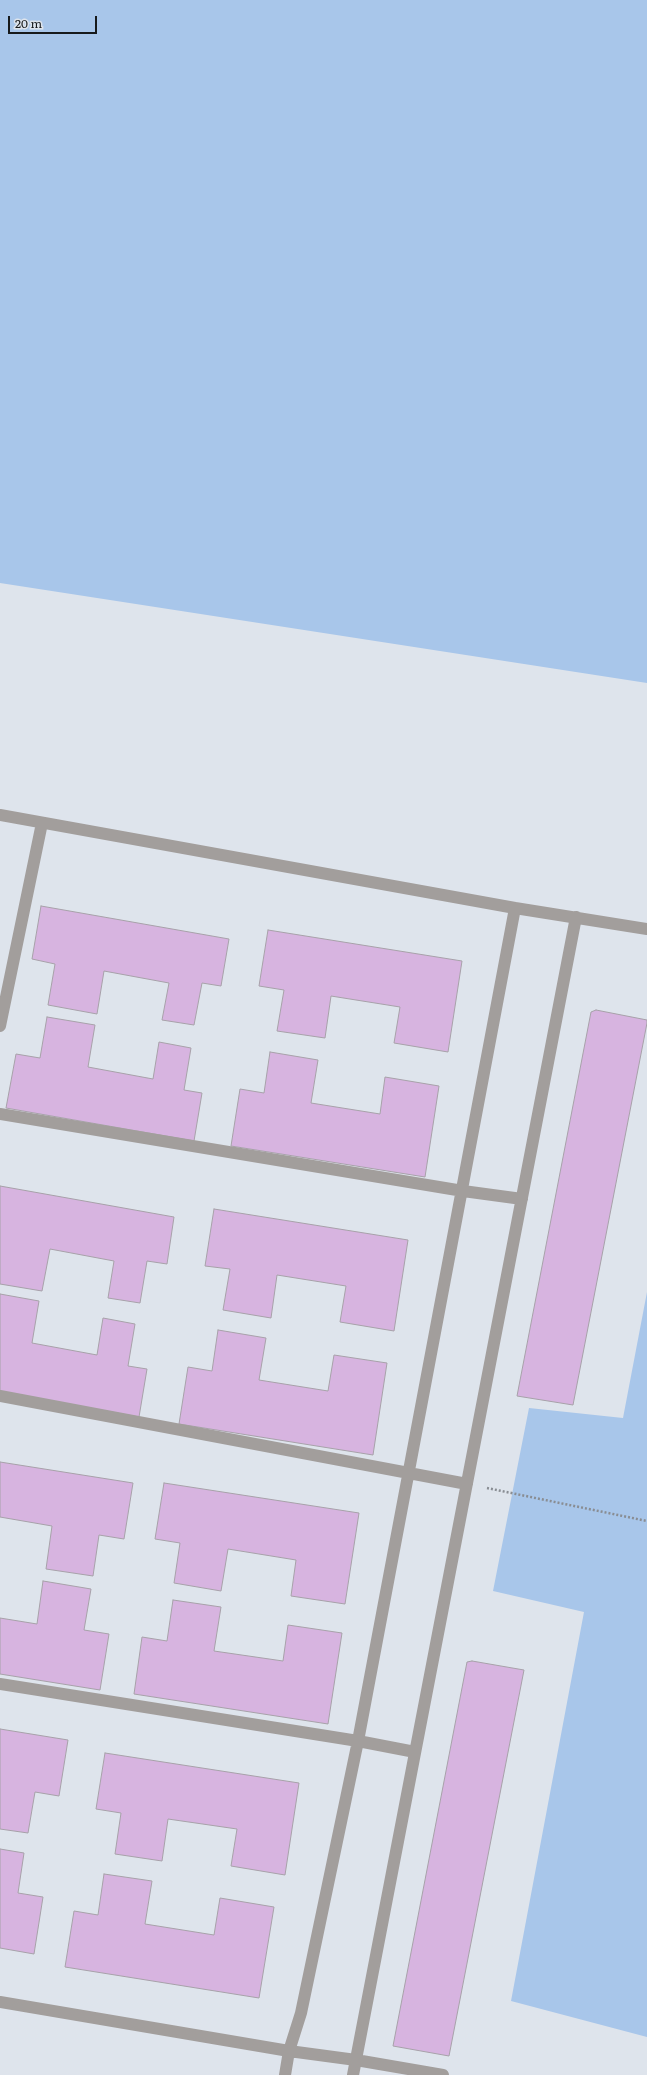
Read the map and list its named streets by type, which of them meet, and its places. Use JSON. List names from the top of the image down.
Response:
{
  "scale_bar": "20 m"
}
